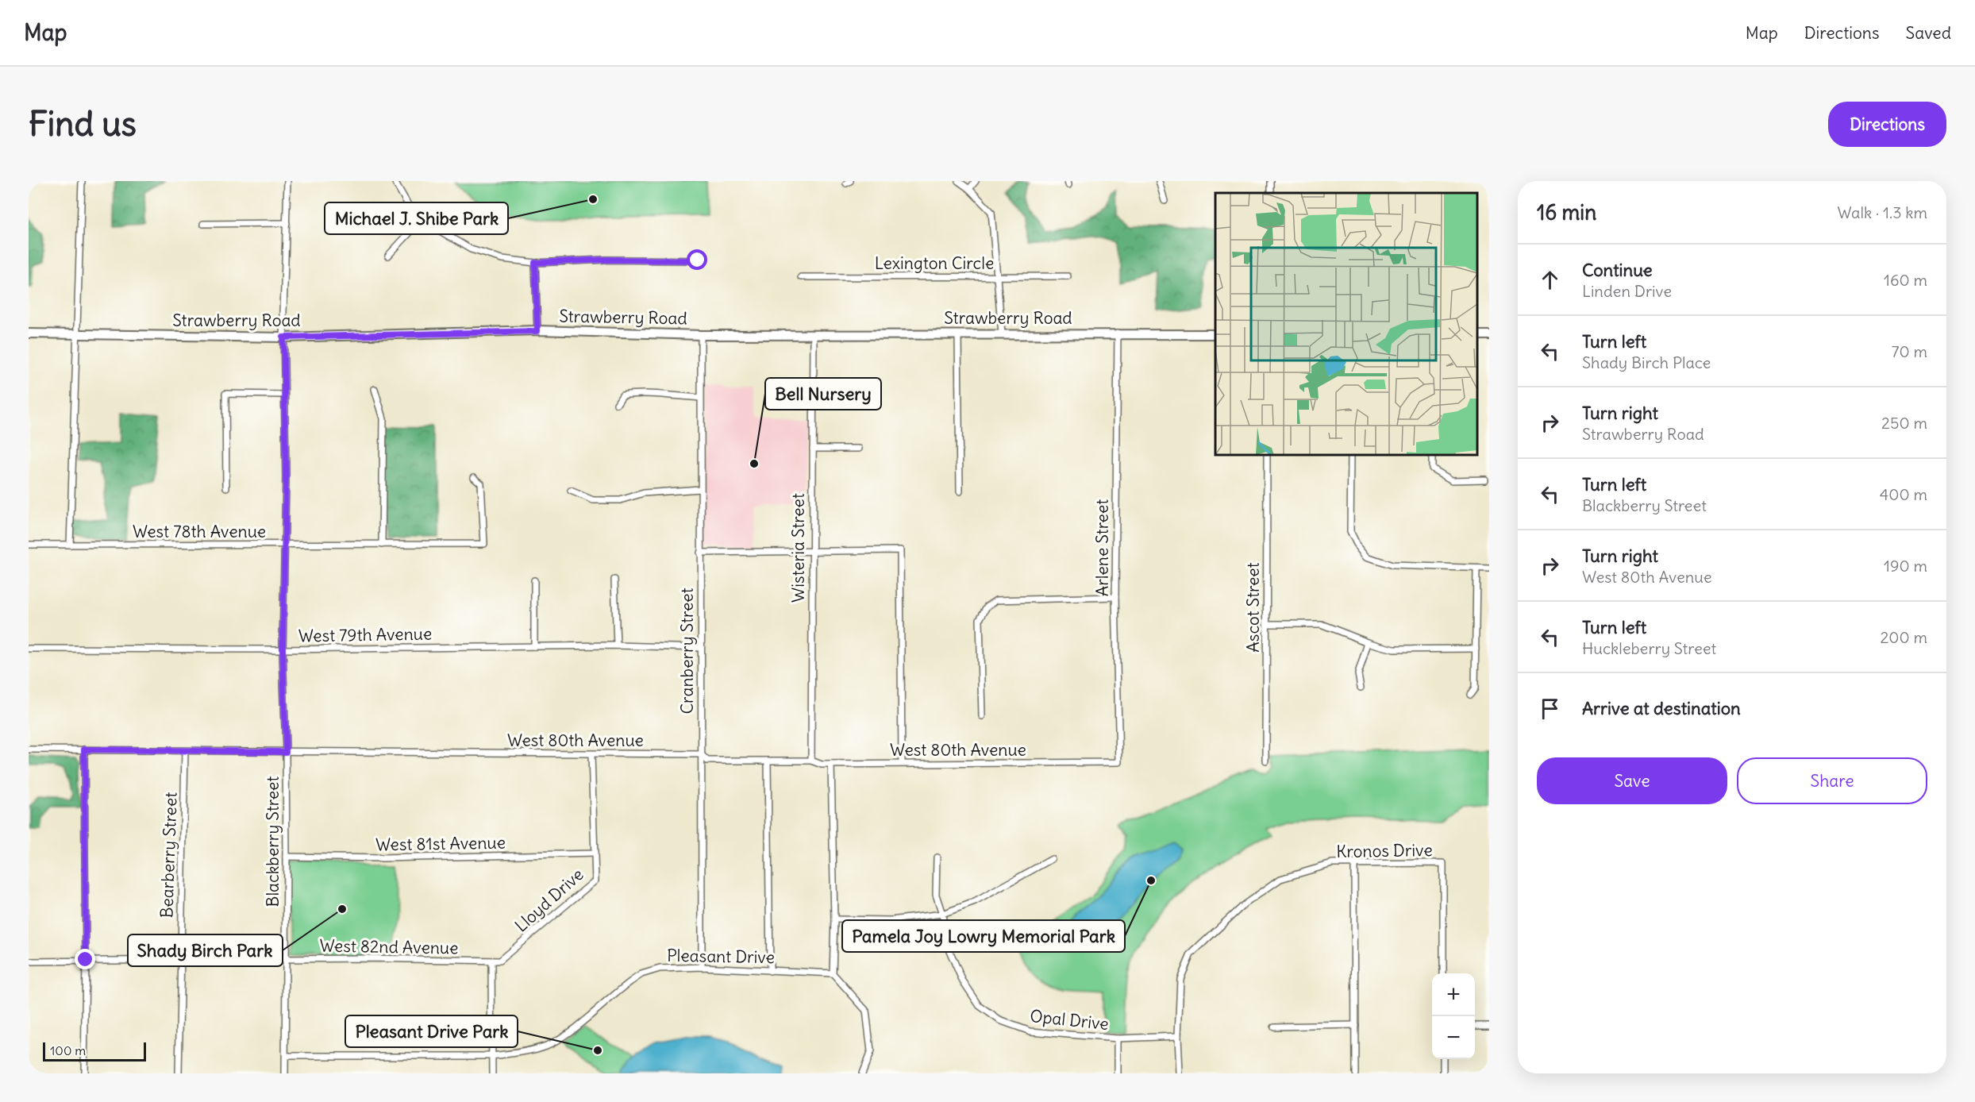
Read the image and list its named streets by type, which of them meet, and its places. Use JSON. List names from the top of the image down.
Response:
{
  "streets": {
    "street": [
      "Lexington Circle",
      "Strawberry Road",
      "West 78th Avenue",
      "Wisteria Street",
      "Arlene Street",
      "Ascot Street",
      "West 79th Avenue",
      "Cranberry Street",
      "West 80th Avenue",
      "Blackberry Street",
      "West 81st Avenue",
      "Kronos Drive",
      "Bearberry Street",
      "Lloyd Drive",
      "West 82nd Avenue",
      "Pleasant Drive",
      "Opal Drive"
    ]
  },
  "crossings": [
    ["Strawberry Road", "Wisteria Street"],
    ["Strawberry Road", "Arlene Street"],
    ["Strawberry Road", "Cranberry Street"],
    ["Strawberry Road", "Blackberry Street"],
    ["West 78th Avenue", "Blackberry Street"],
    ["Wisteria Street", "West 80th Avenue"],
    ["Arlene Street", "West 80th Avenue"],
    ["West 79th Avenue", "Cranberry Street"],
    ["West 79th Avenue", "Blackberry Street"],
    ["Cranberry Street", "West 80th Avenue"],
    ["Cranberry Street", "Pleasant Drive"],
    ["West 80th Avenue", "Blackberry Street"],
    ["West 80th Avenue", "Bearberry Street"],
    ["West 80th Avenue", "Lloyd Drive"],
    ["Blackberry Street", "West 81st Avenue"],
    ["Blackberry Street", "West 82nd Avenue"],
    ["Blackberry Street", "Pleasant Drive"],
    ["West 81st Avenue", "Lloyd Drive"],
    ["Kronos Drive", "Opal Drive"],
    ["Bearberry Street", "West 82nd Avenue"],
    ["Lloyd Drive", "West 82nd Avenue"]
  ],
  "places": [
    "Michael J. Shibe Park",
    "Bell Nursery",
    "Pamela Joy Lowry Memorial Park",
    "Shady Birch Park",
    "Pleasant Drive Park"
  ],
  "scale_bar": "100 m",
  "page": {
    "header": "Map",
    "nav": ["Map", "Directions", "Saved"],
    "buttons": [
      "Directions",
      ["Save", "Share"]
    ],
    "title": "Find us",
    "heading": ["16 min", "Walk · 1.3 km"],
    "list": [
      ["Continue", "Linden Drive", "160 m"],
      ["Turn left", "Shady Birch Place", "70 m"],
      ["Turn right", "Strawberry Road", "250 m"],
      ["Turn left", "Blackberry Street", "400 m"],
      ["Turn right", "West 80th Avenue", "190 m"],
      ["Turn left", "Huckleberry Street", "200 m"],
      "Arrive at destination"
    ],
    "map_buttons": ["+", "−"],
    "scale": "100 m"
  }
}
